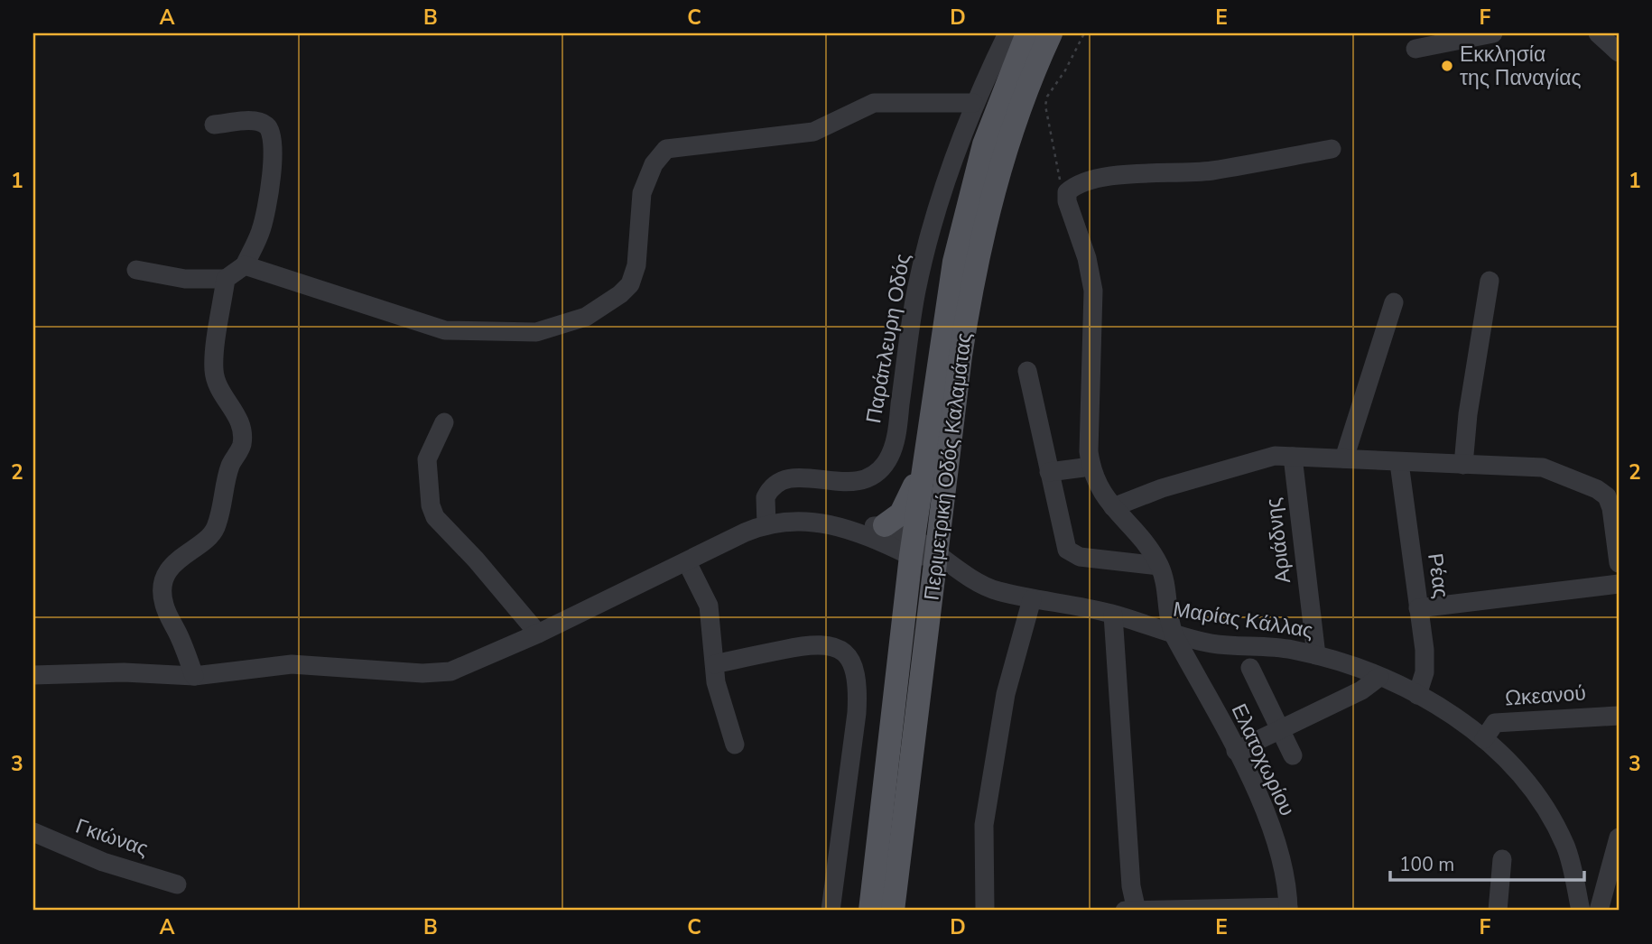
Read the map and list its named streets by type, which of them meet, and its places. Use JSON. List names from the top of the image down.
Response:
{
  "streets": {
    "main road": ["Περιμετρική Οδός Καλαμάτας"],
    "street": [
      "Παράπλευρη Οδός",
      "Αριάδνης",
      "Ρέας",
      "Μαρίας Κάλλας",
      "Ωκεανού",
      "Ελατοχωρίου",
      "Γκιώνας"
    ]
  },
  "crossings": [
    ["Περιμετρική Οδός Καλαμάτας", "Μαρίας Κάλλας"],
    ["Αριάδνης", "Μαρίας Κάλλας"],
    ["Ρέας", "Μαρίας Κάλλας"],
    ["Μαρίας Κάλλας", "Ωκεανού"],
    ["Μαρίας Κάλλας", "Ελατοχωρίου"]
  ],
  "places": ["Εκκλησία της Παναγίας"],
  "scale_bar": "100 m",
  "grid": {
    "columns": [
      "A",
      "B",
      "C",
      "D",
      "E",
      "F"
    ],
    "rows": ["1", "2", "3"]
  }
}
